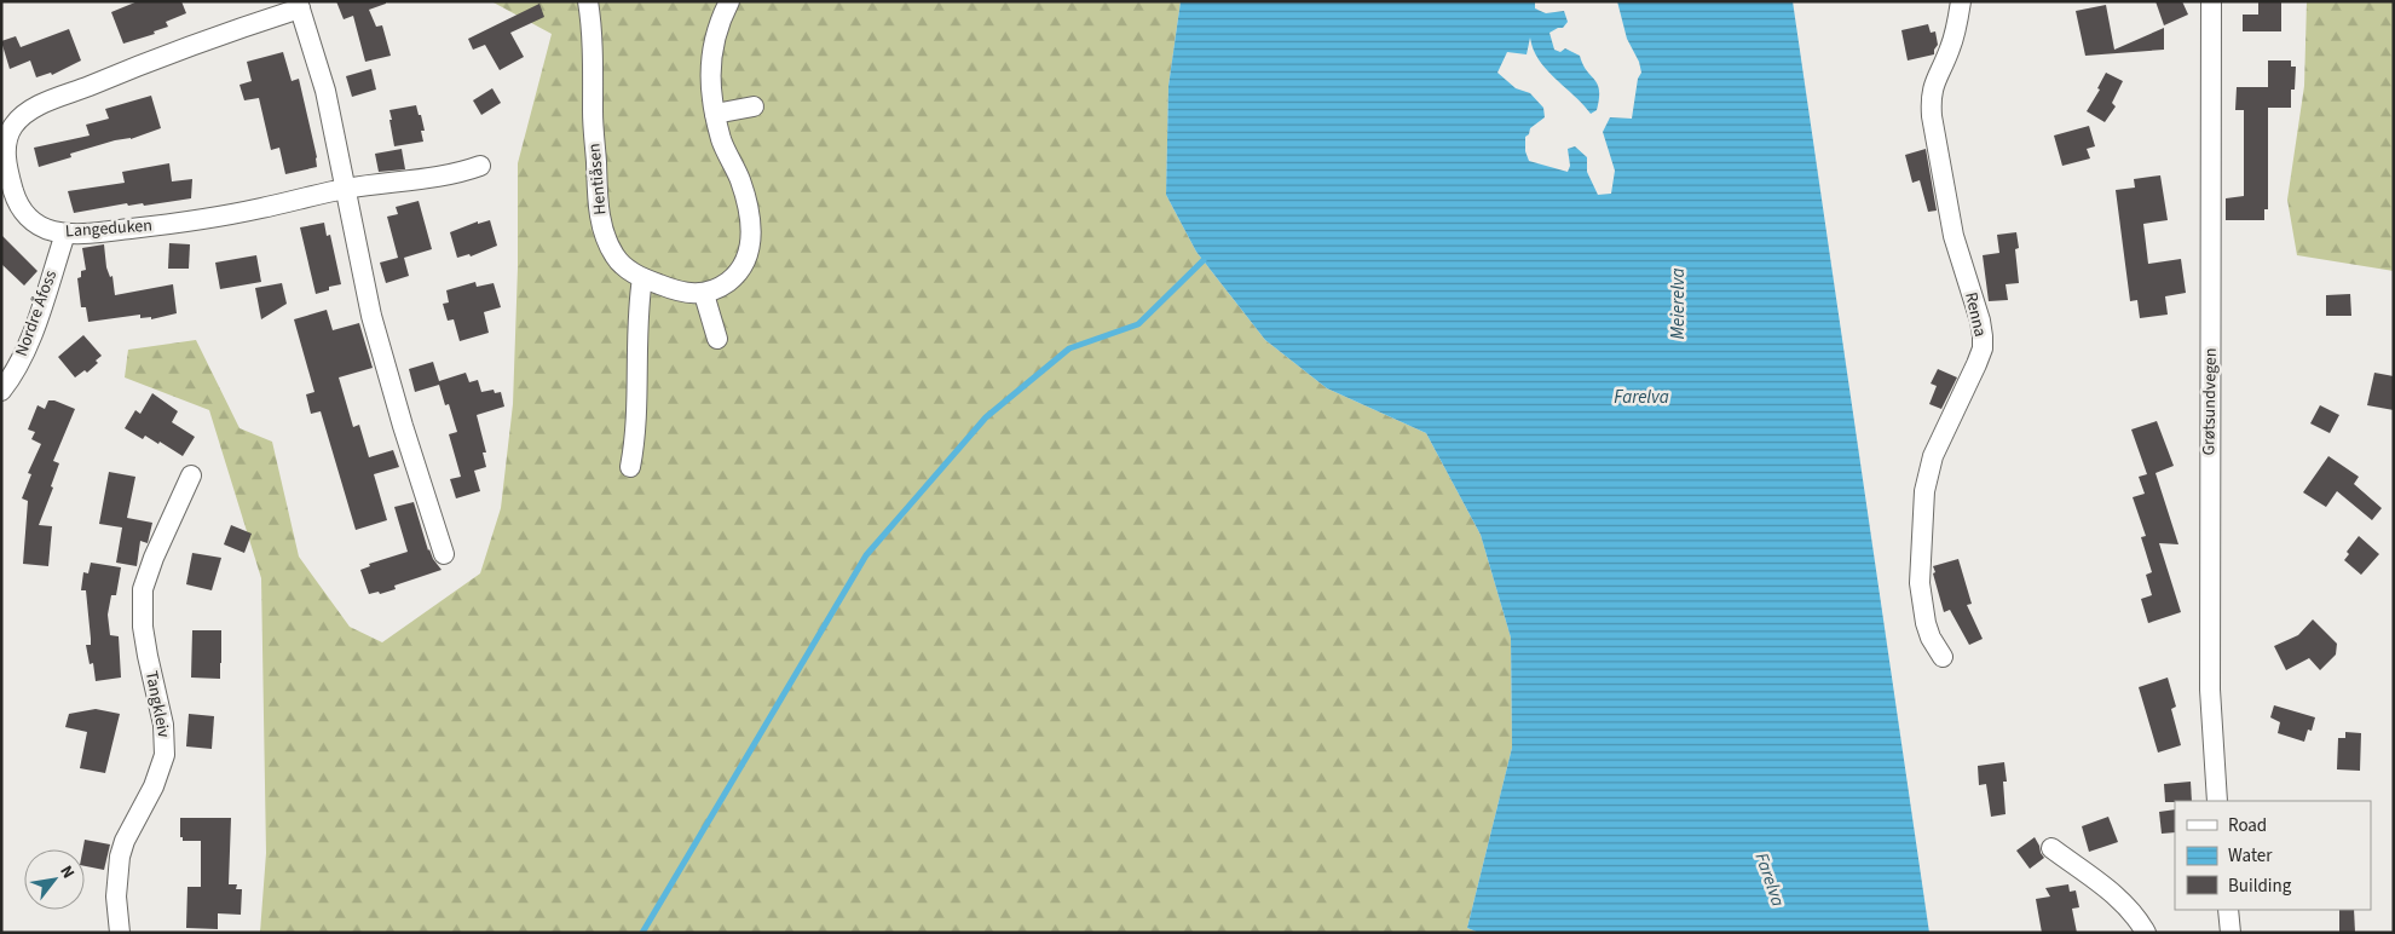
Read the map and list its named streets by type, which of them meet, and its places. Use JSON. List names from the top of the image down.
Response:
{
  "streets": {
    "street": [
      "Hentiåsen",
      "Langeduken",
      "Nordre Åfoss",
      "Renna",
      "Grøtsundvegen",
      "Tangkleiv"
    ]
  },
  "crossings": [
    ["Langeduken", "Nordre Åfoss"]
  ],
  "water": ["Meierelva", "Farelva"],
  "legend": ["Road", "Water", "Building"],
  "north": "top right"
}
